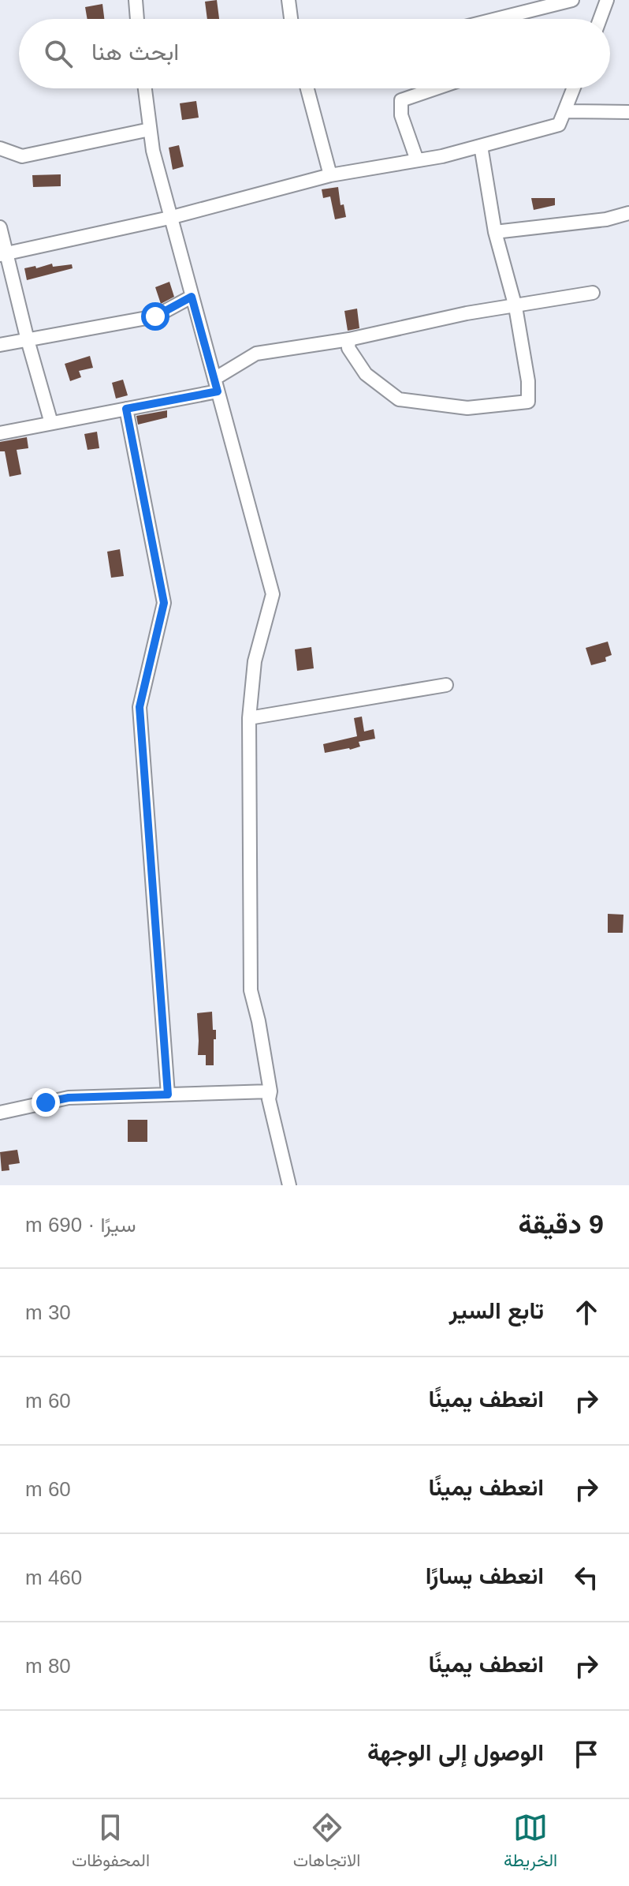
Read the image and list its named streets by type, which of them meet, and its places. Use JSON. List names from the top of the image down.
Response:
{
  "page": {
    "search": "ابحث هنا",
    "heading": ["9 دقيقة", "سيرًا · 690 m"],
    "list": [
      ["تابع السير", "30 m"],
      ["انعطف يمينًا", "60 m"],
      ["انعطف يمينًا", "60 m"],
      ["انعطف يسارًا", "460 m"],
      ["انعطف يمينًا", "80 m"],
      "الوصول إلى الوجهة"
    ],
    "nav": ["الخريطة", "الاتجاهات", "المحفوظات"]
  }
}
